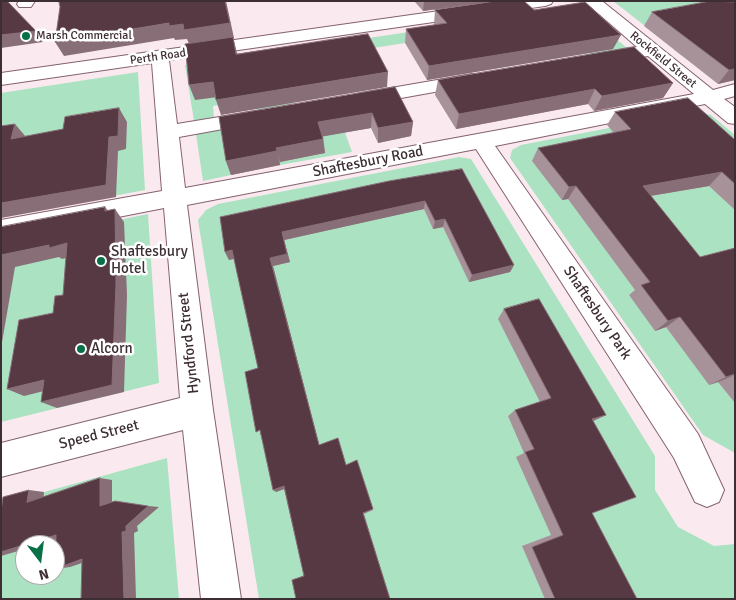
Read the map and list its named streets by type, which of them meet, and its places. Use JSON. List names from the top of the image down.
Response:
{
  "streets": {
    "street": [
      "Perth Road",
      "Rockfield Street",
      "Shaftesbury Road",
      "Shaftesbury Park",
      "Hyndford Street",
      "Speed Street"
    ]
  },
  "crossings": [
    ["Perth Road", "Hyndford Street"],
    ["Rockfield Street", "Shaftesbury Road"],
    ["Shaftesbury Road", "Shaftesbury Park"],
    ["Shaftesbury Road", "Hyndford Street"],
    ["Hyndford Street", "Speed Street"]
  ],
  "places": ["Marsh Commercial", "Shaftesbury Hotel", "Alcorn"],
  "north": "bottom"
}
